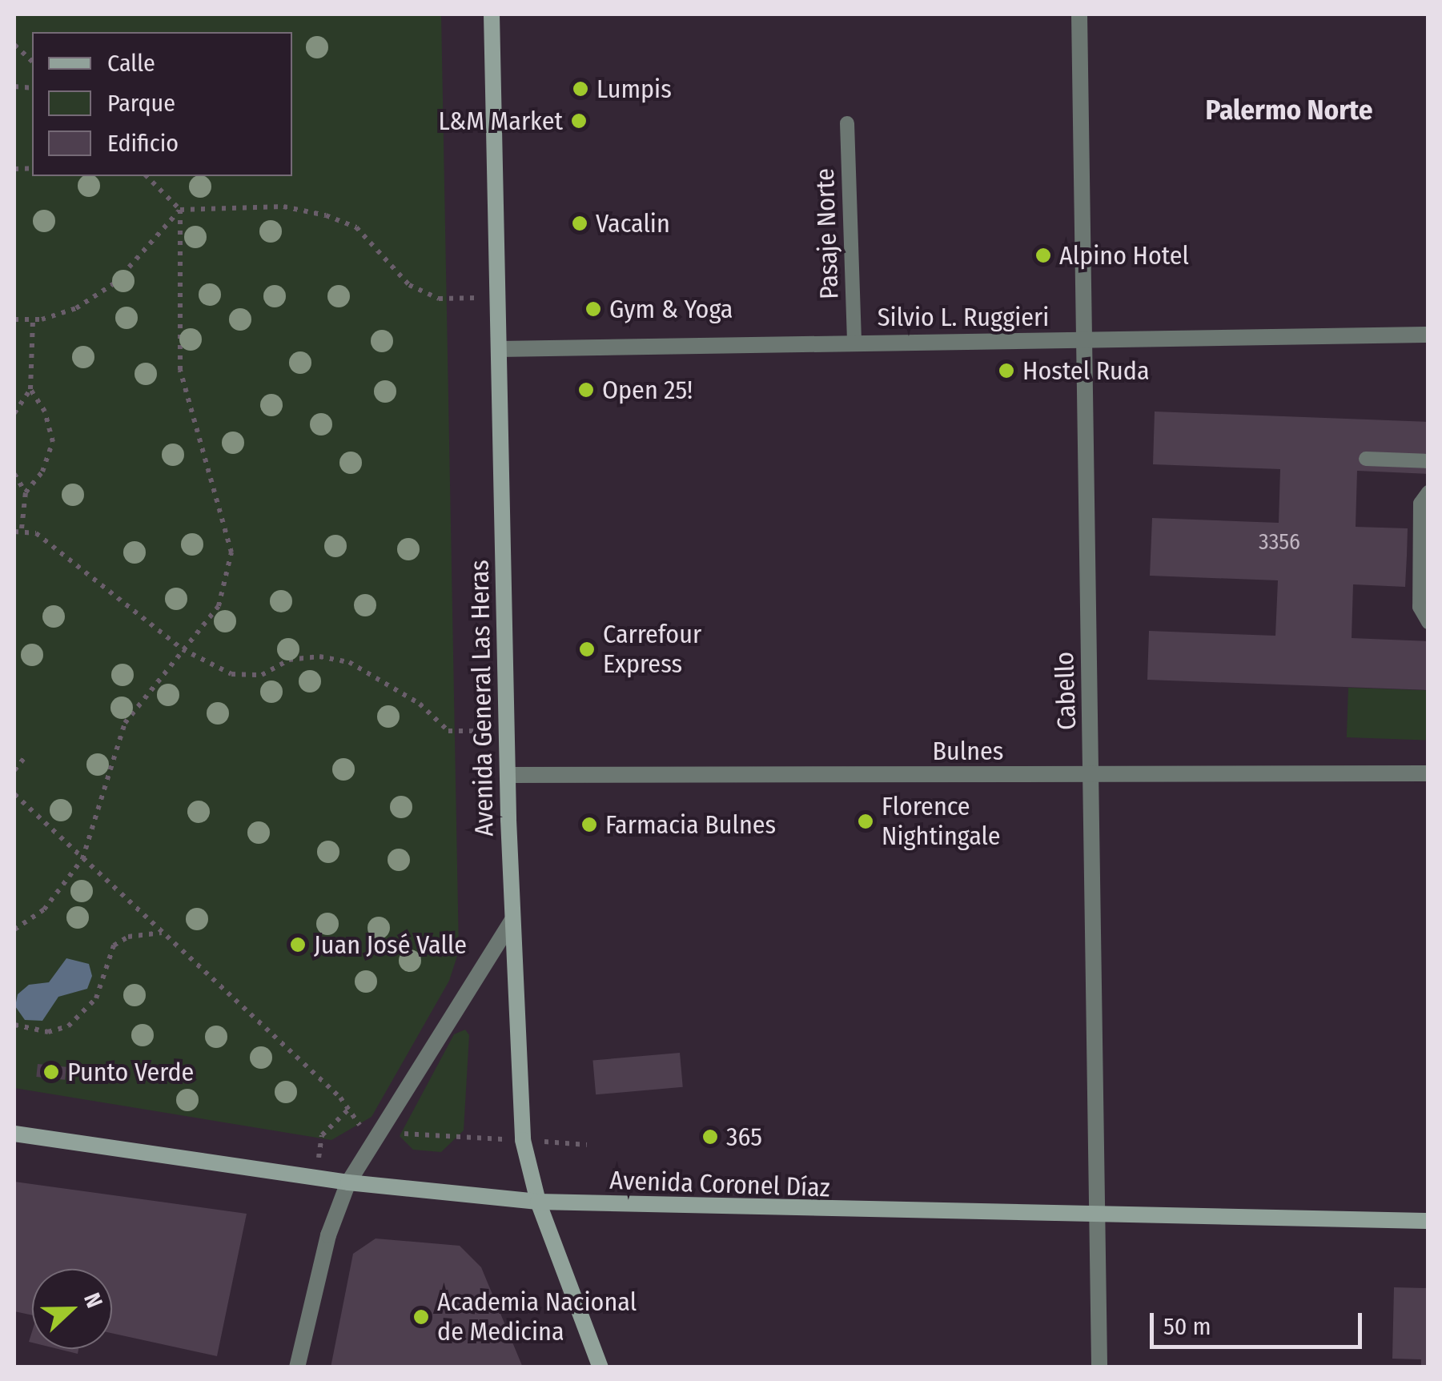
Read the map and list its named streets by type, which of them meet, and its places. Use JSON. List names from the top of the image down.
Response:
{
  "streets": {
    "main road": ["Avenida General Las Heras", "Avenida Coronel Díaz"],
    "street": ["Silvio L. Ruggieri", "Cabello", "Bulnes"],
    "lane": ["Pasaje Norte"]
  },
  "crossings": [
    ["Pasaje Norte", "Silvio L. Ruggieri"],
    ["Silvio L. Ruggieri", "Cabello"],
    ["Silvio L. Ruggieri", "Avenida General Las Heras"],
    ["Cabello", "Bulnes"],
    ["Cabello", "Avenida Coronel Díaz"],
    ["Avenida General Las Heras", "Bulnes"],
    ["Avenida General Las Heras", "Avenida Coronel Díaz"]
  ],
  "districts": ["Palermo Norte"],
  "places": [
    "Lumpis",
    "L&M Market",
    "Vacalin",
    "Alpino Hotel",
    "Gym & Yoga",
    "Hostel Ruda",
    "Open 25!",
    "Carrefour Express",
    "Florence Nightingale",
    "Farmacia Bulnes",
    "Juan José Valle",
    "Punto Verde",
    "365",
    "Academia Nacional de Medicina"
  ],
  "house_numbers": ["3356"],
  "legend": ["Calle", "Parque", "Edificio"],
  "scale_bar": "50 m",
  "north": "right"
}
